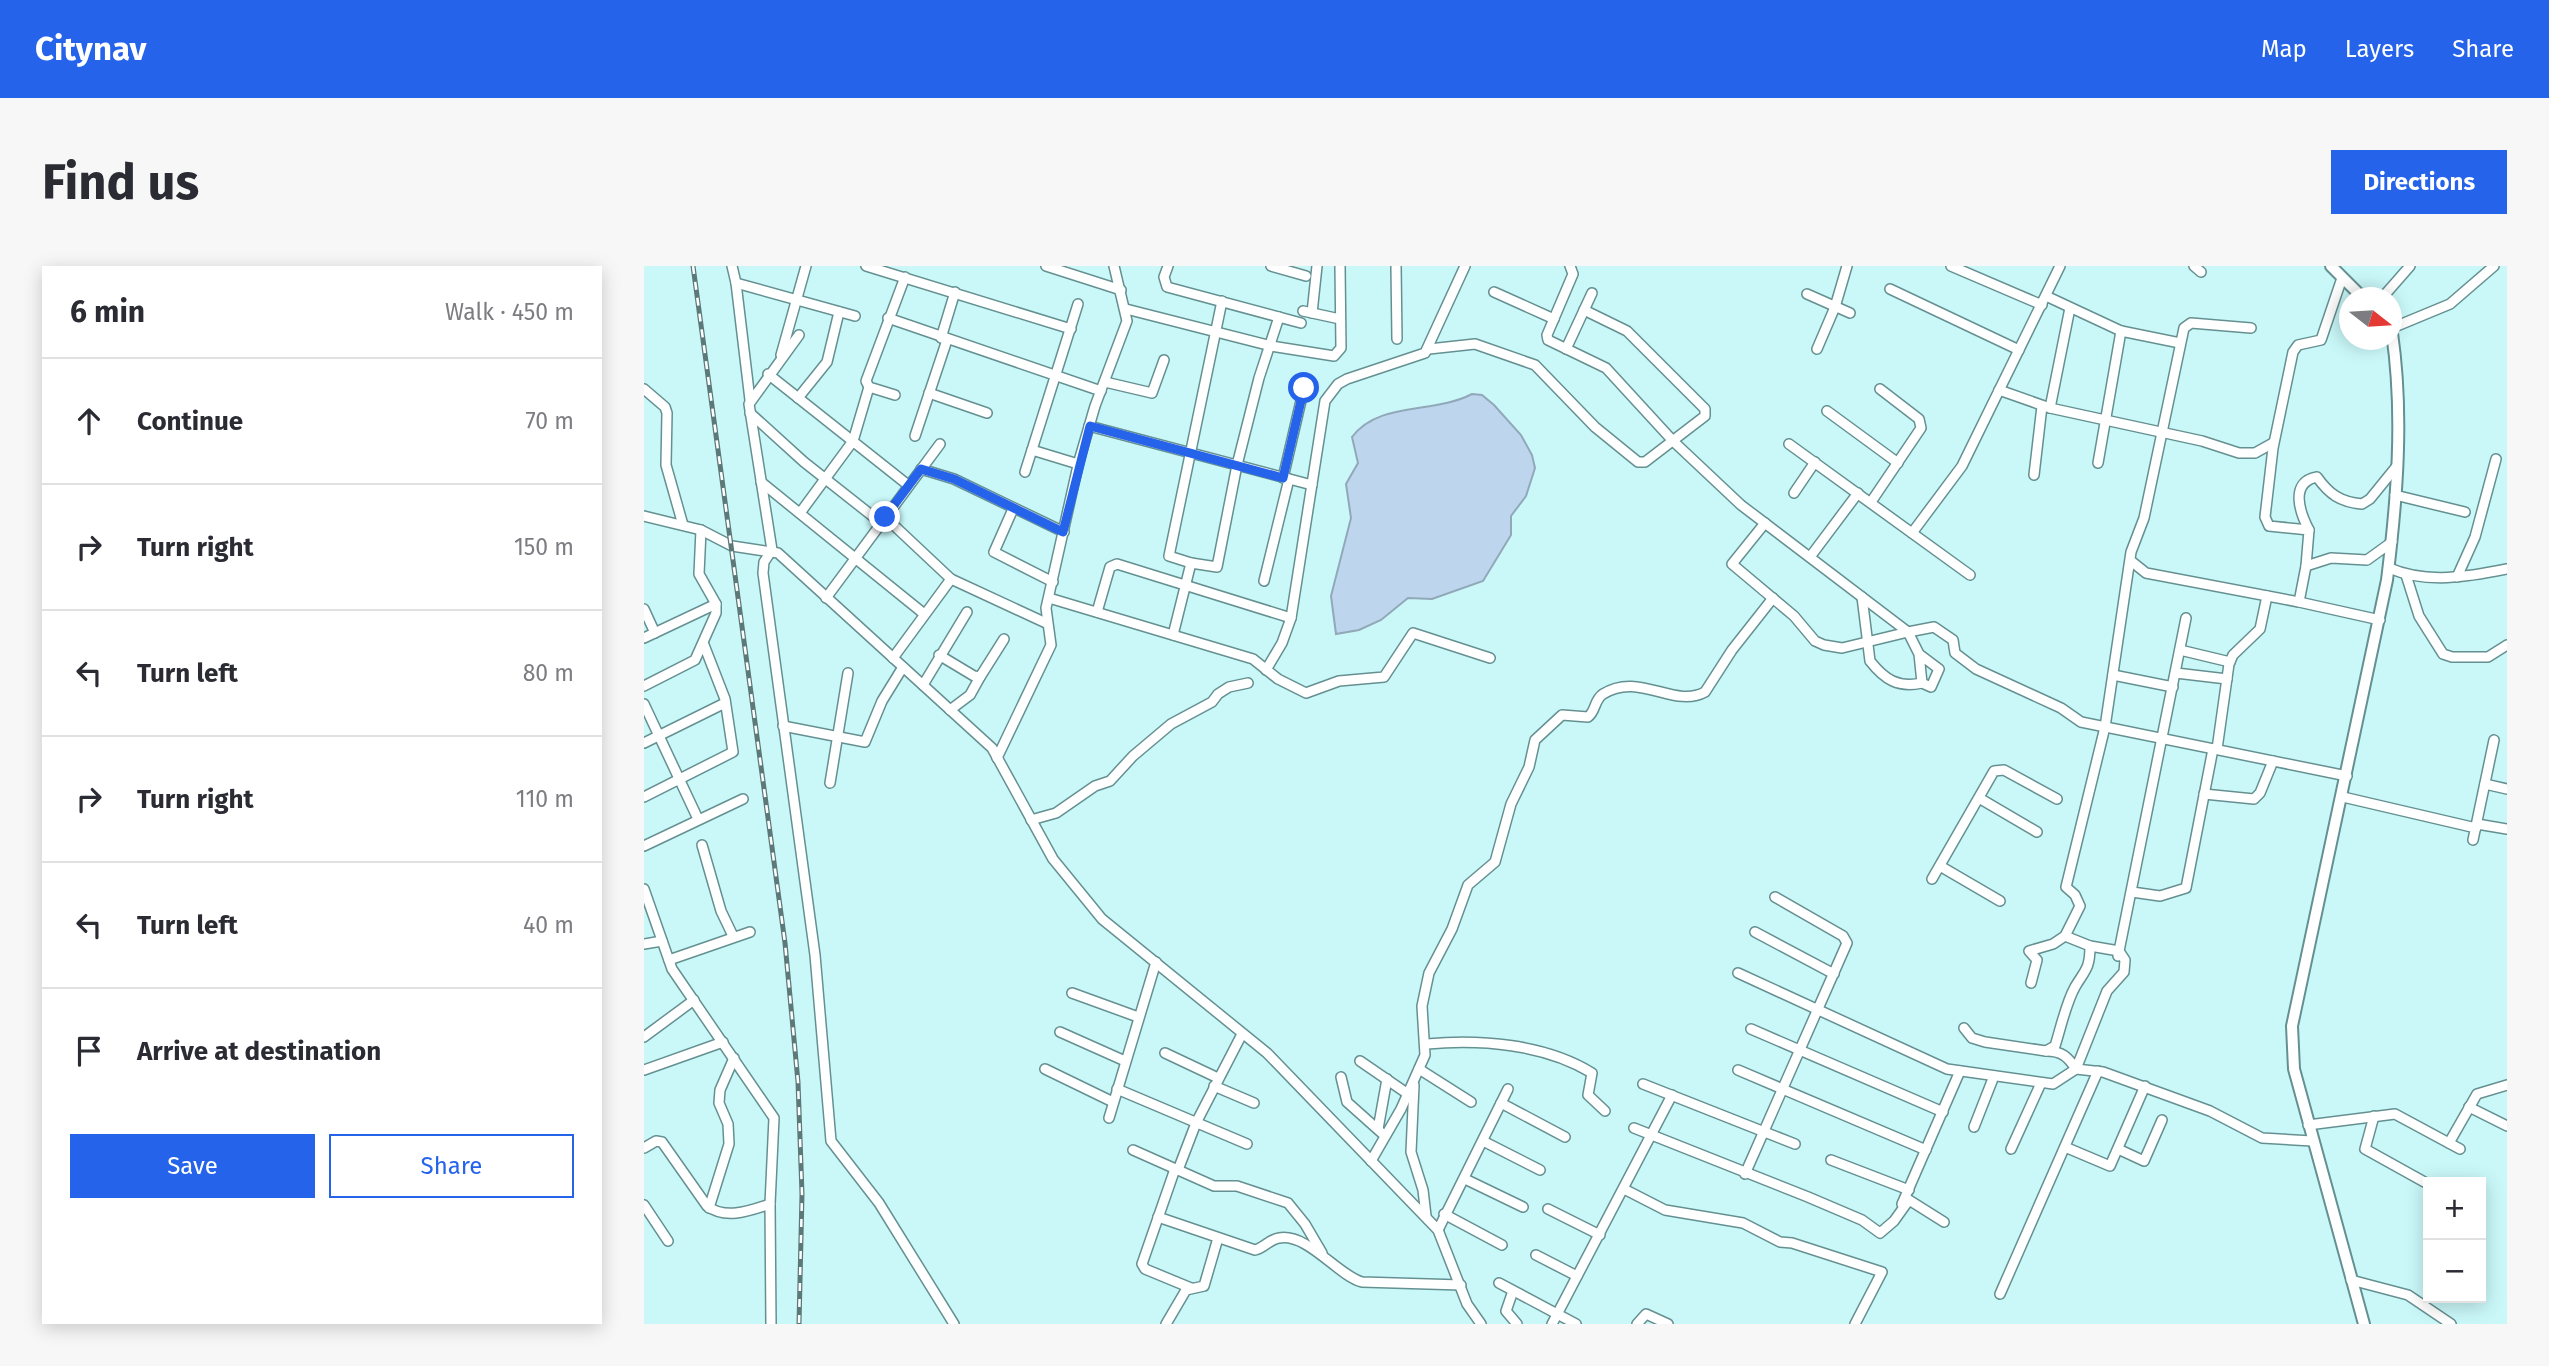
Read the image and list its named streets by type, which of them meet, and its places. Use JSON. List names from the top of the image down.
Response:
{
  "north": "right",
  "page": {
    "header": "Citynav",
    "nav": ["Map", "Layers", "Share"],
    "buttons": [
      "Directions",
      ["Save", "Share"]
    ],
    "title": "Find us",
    "heading": ["6 min", "Walk · 450 m"],
    "list": [
      ["Continue", "70 m"],
      ["Turn right", "150 m"],
      ["Turn left", "80 m"],
      ["Turn right", "110 m"],
      ["Turn left", "40 m"],
      "Arrive at destination"
    ],
    "map_buttons": ["+", "−"]
  }
}
